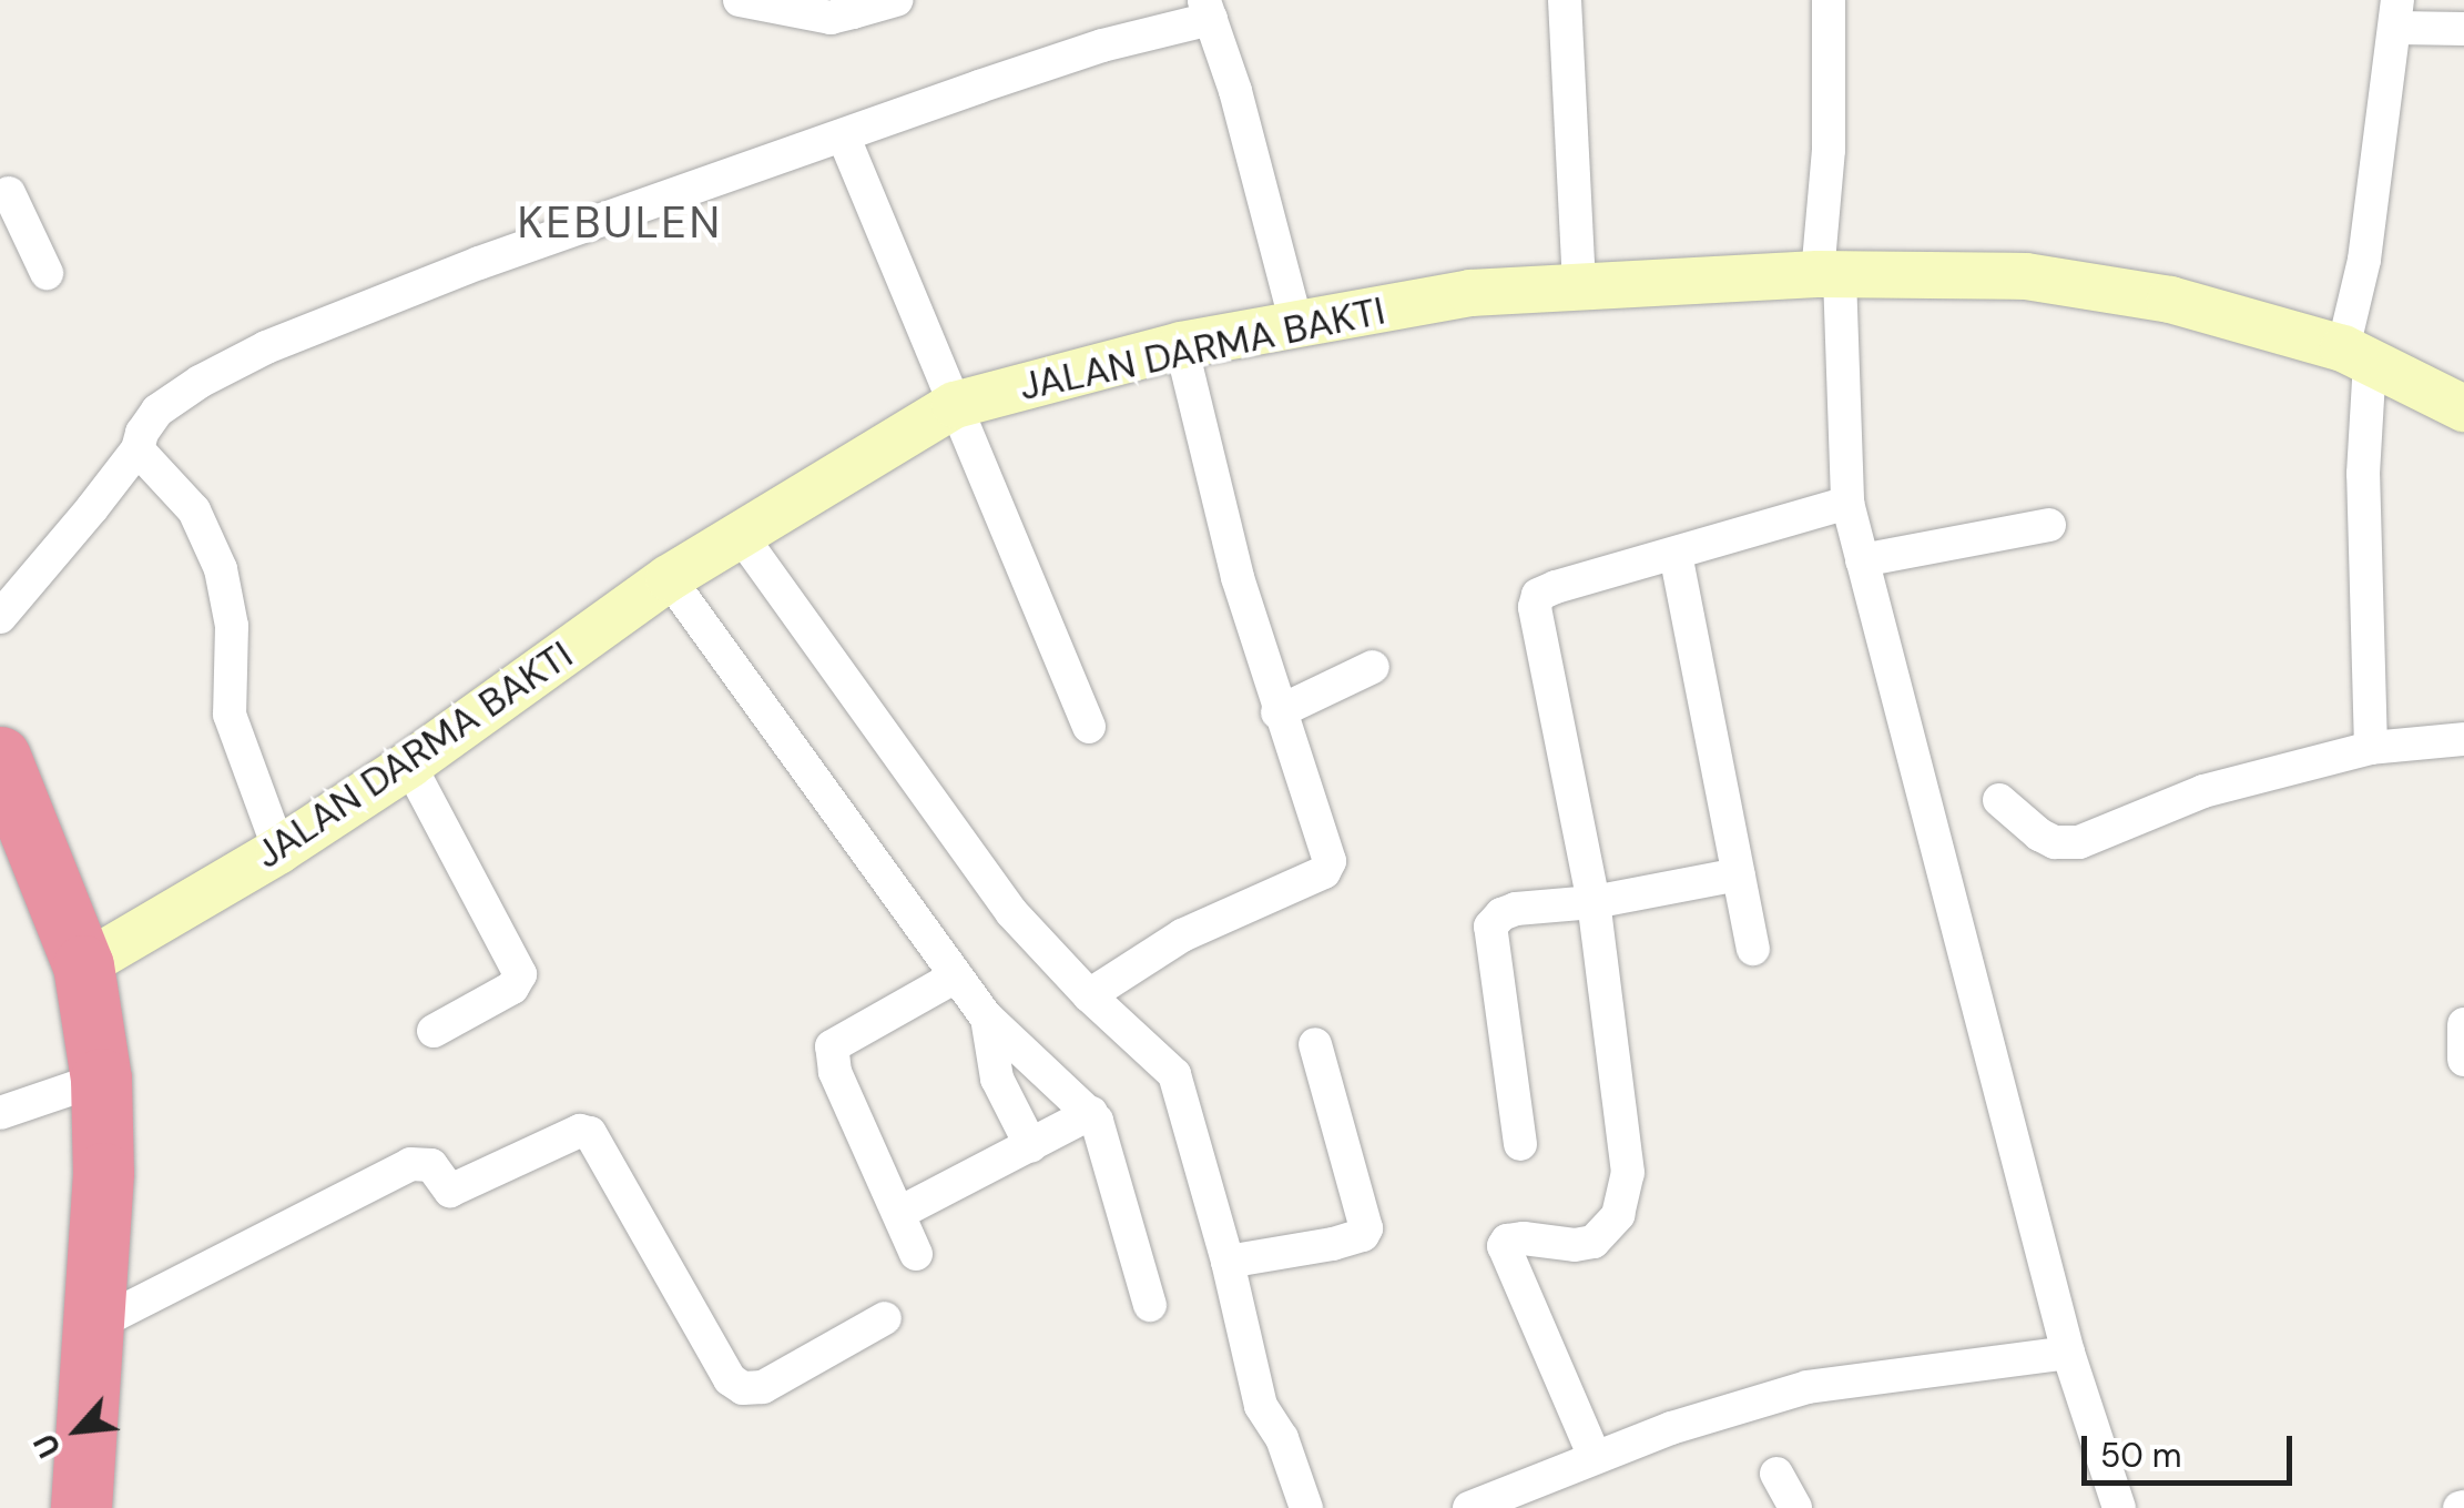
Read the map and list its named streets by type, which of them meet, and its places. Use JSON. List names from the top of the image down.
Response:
{
  "streets": {
    "street": ["JALAN DARMA BAKTI"]
  },
  "districts": ["KEBULEN"],
  "scale_bar": "50 m",
  "north": "bottom left"
}
